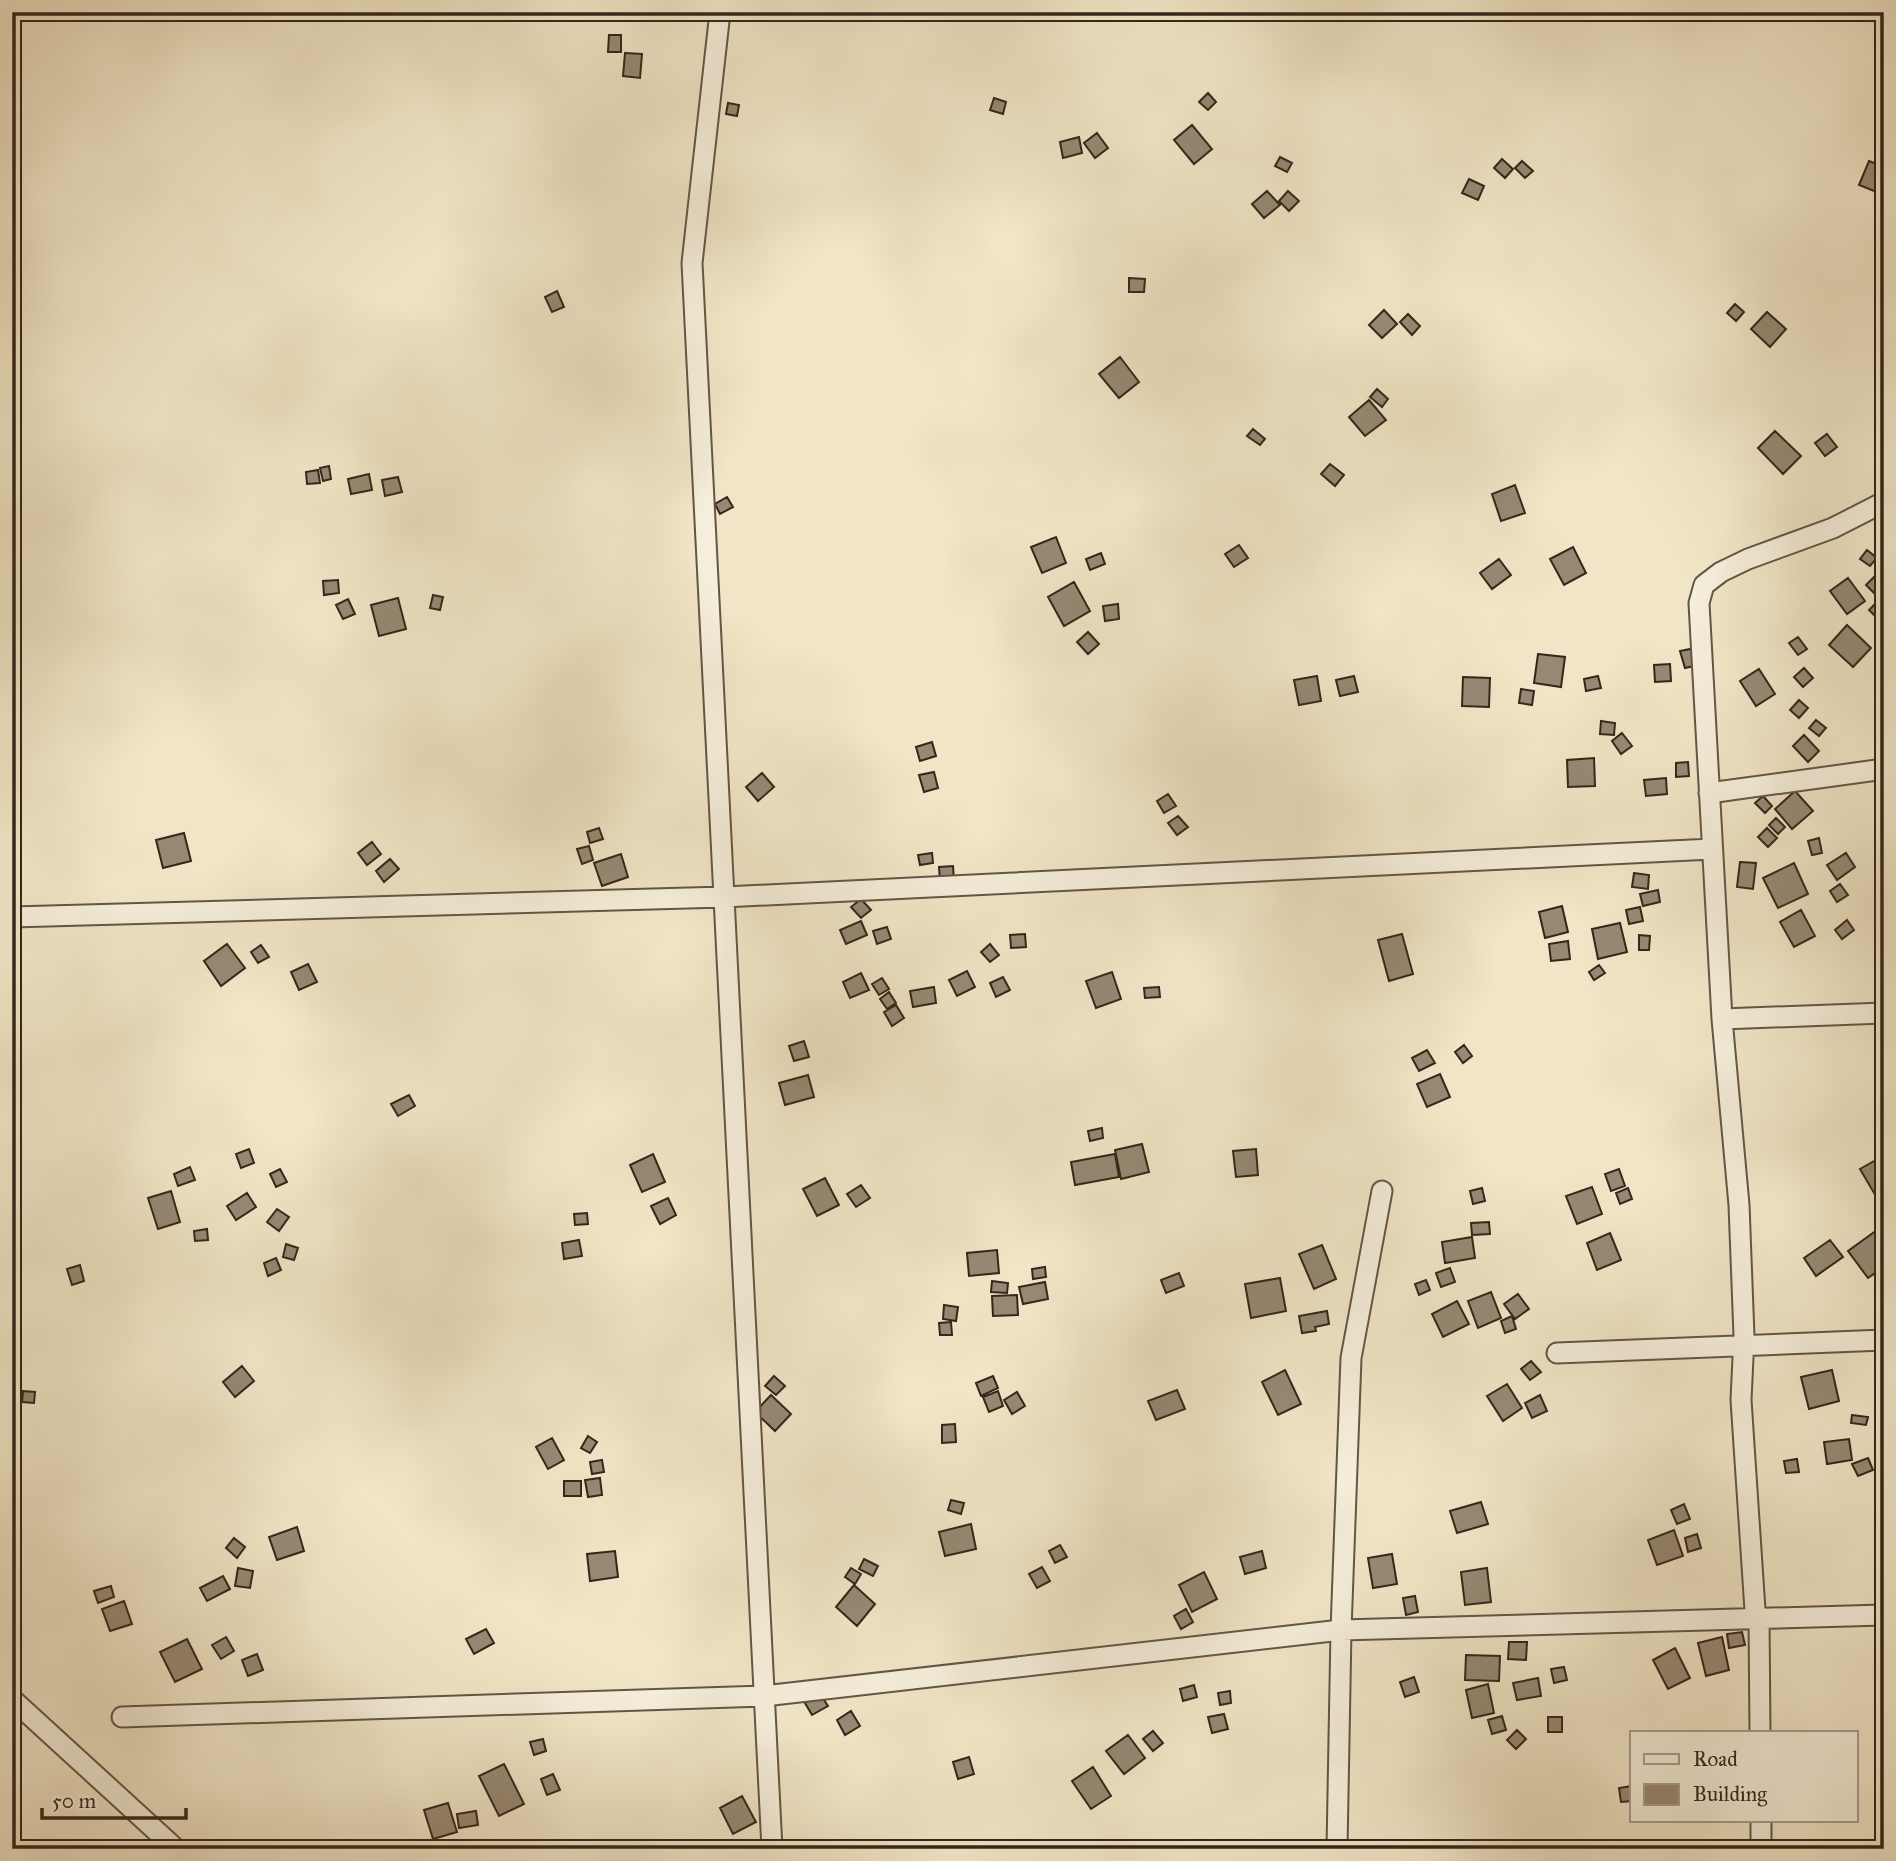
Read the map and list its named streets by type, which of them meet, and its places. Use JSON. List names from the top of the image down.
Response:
{
  "legend": ["Road", "Building"],
  "scale_bar": "50 m"
}
